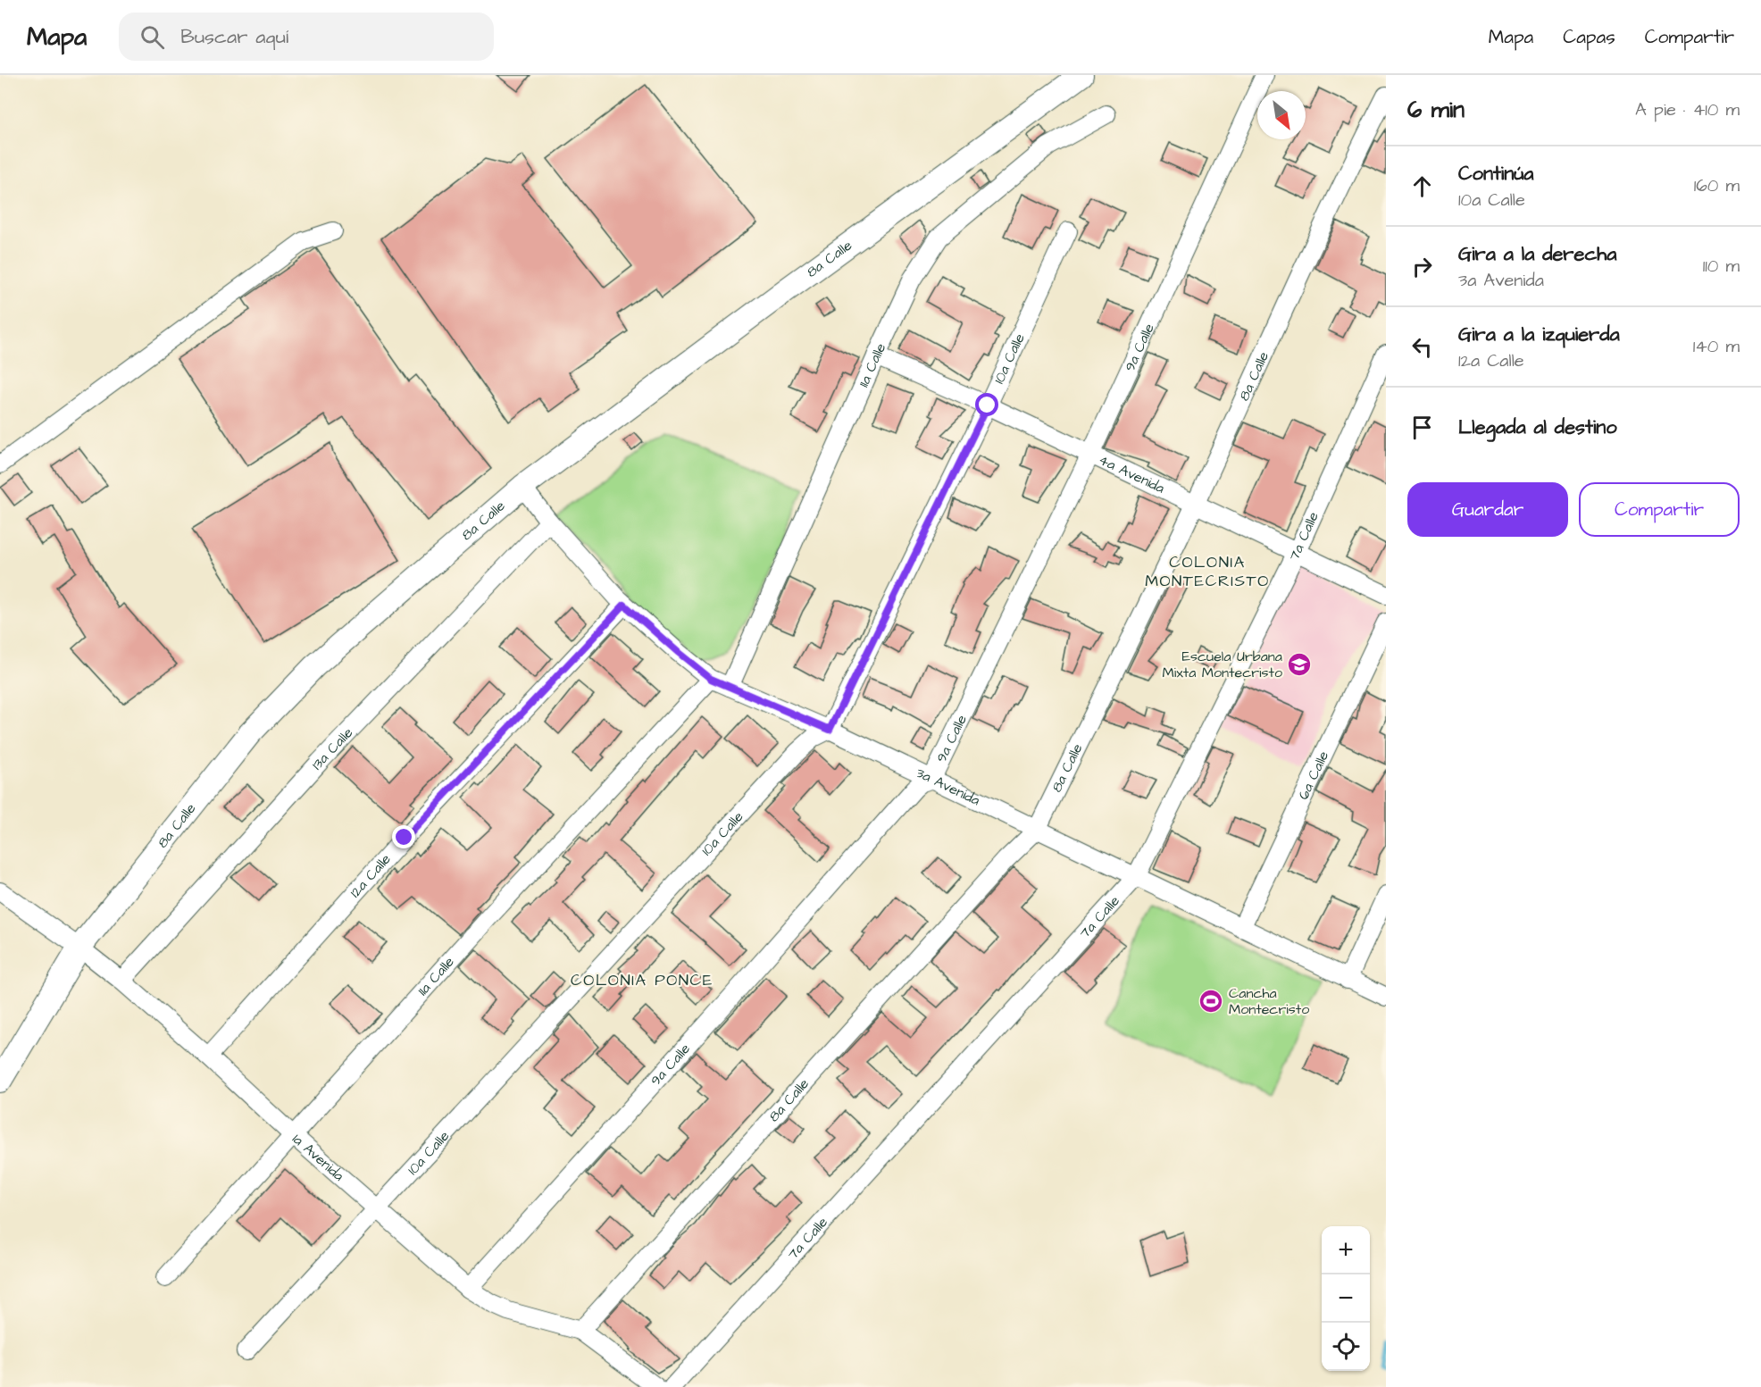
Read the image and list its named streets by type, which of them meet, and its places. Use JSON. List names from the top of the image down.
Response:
{
  "streets": {
    "street": [
      "8a Calle",
      "9a Calle",
      "10a Calle",
      "11a Calle",
      "4a Avenida",
      "7a Calle",
      "13a Calle",
      "6a Calle",
      "3a Avenida",
      "12a Calle",
      "1a Avenida"
    ]
  },
  "crossings": [
    ["8a Calle", "4a Avenida"],
    ["8a Calle", "3a Avenida"],
    ["8a Calle", "1a Avenida"],
    ["9a Calle", "4a Avenida"],
    ["9a Calle", "3a Avenida"],
    ["9a Calle", "1a Avenida"],
    ["10a Calle", "4a Avenida"],
    ["10a Calle", "3a Avenida"],
    ["10a Calle", "1a Avenida"],
    ["11a Calle", "4a Avenida"],
    ["11a Calle", "3a Avenida"],
    ["11a Calle", "1a Avenida"],
    ["4a Avenida", "7a Calle"],
    ["7a Calle", "3a Avenida"],
    ["13a Calle", "3a Avenida"],
    ["13a Calle", "1a Avenida"],
    ["6a Calle", "3a Avenida"],
    ["3a Avenida", "12a Calle"],
    ["12a Calle", "1a Avenida"]
  ],
  "districts": ["COLONIA MONTECRISTO", "COLONIA PONCE"],
  "places": {
    "school or university": ["Escuela Urbana Mixta Montecristo"],
    "sports": ["Cancha Montecristo"]
  },
  "north": "bottom right",
  "page": {
    "header": "Mapa",
    "search": "Buscar aquí",
    "nav": ["Mapa", "Capas", "Compartir"],
    "heading": ["6 min", "A pie · 410 m"],
    "list": [
      ["Continúa", "10a Calle", "160 m"],
      ["Gira a la derecha", "3a Avenida", "110 m"],
      ["Gira a la izquierda", "12a Calle", "140 m"],
      "Llegada al destino"
    ],
    "buttons": ["Guardar", "Compartir"],
    "map_buttons": ["+", "−"]
  }
}
